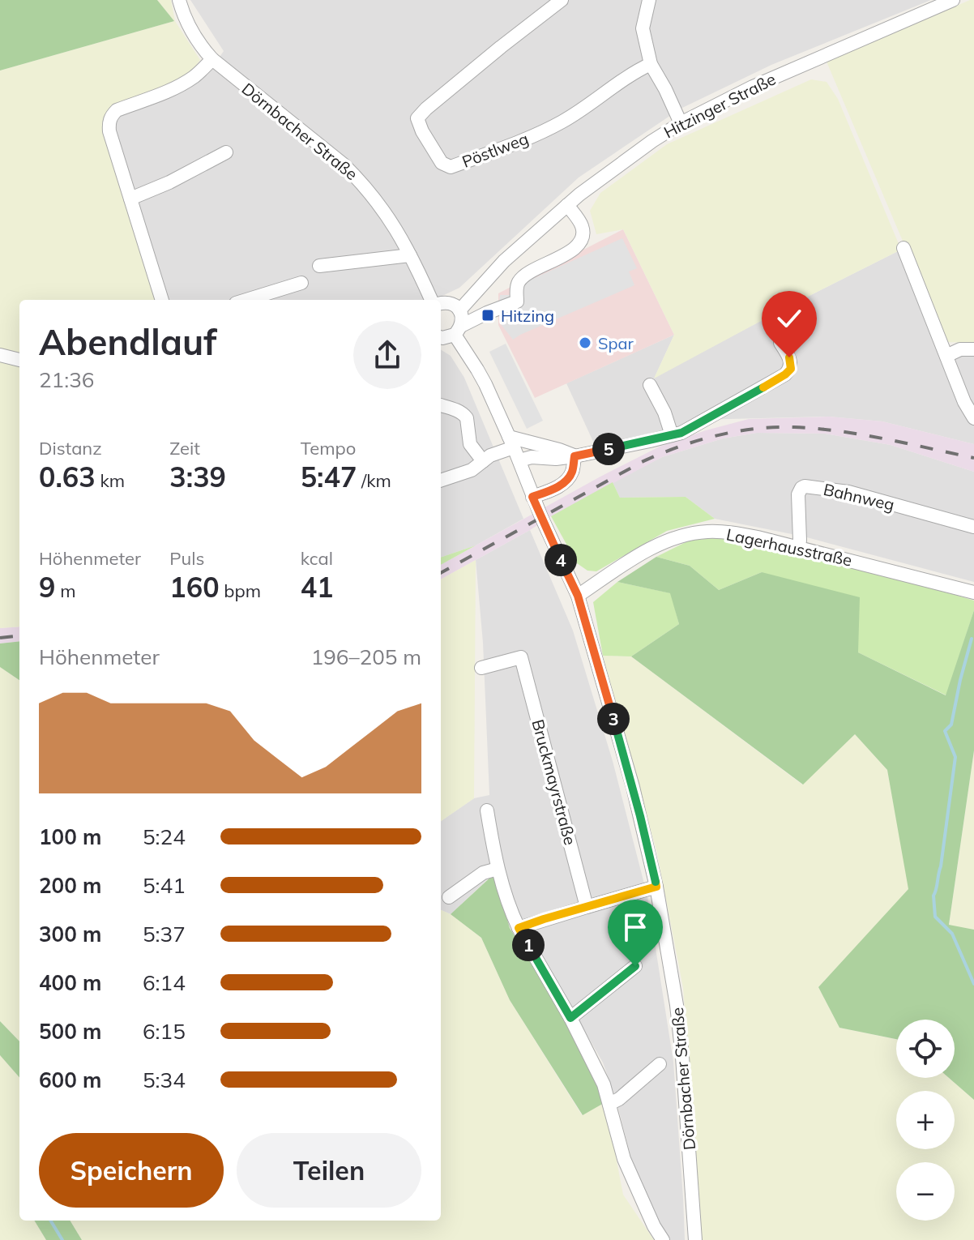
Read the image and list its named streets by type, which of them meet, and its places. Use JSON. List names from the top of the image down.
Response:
{
  "streets": {
    "street": [
      "Hitzinger Straße",
      "Dörnbacher Straße",
      "Pöstlweg",
      "Bahnweg",
      "Lagerhausstraße",
      "Bruckmayrstraße"
    ]
  },
  "crossings": [
    ["Dörnbacher Straße", "Lagerhausstraße"],
    ["Bahnweg", "Lagerhausstraße"]
  ],
  "places": {
    "transit": ["Hitzing"],
    "other": ["Spar"]
  },
  "page": {
    "heading": ["Abendlauf", "21:36"],
    "stats": [
      ["Distanz", "0.63 km"],
      ["Zeit", "3:39"],
      ["Tempo", "5:47 /km"],
      ["Höhenmeter", "9 m"],
      ["Puls", "160 bpm"],
      ["kcal", "41"]
    ],
    "pins": [
      "5",
      "4",
      "3",
      "1"
    ],
    "chart": ["Höhenmeter", "196–205 m"],
    "list": [
      {
        "name": "100 m",
        "note": "5:24"
      },
      {
        "name": "200 m",
        "note": "5:41"
      },
      {
        "name": "300 m",
        "note": "5:37"
      },
      {
        "name": "400 m",
        "note": "6:14"
      },
      {
        "name": "500 m",
        "note": "6:15"
      },
      {
        "name": "600 m",
        "note": "5:34"
      }
    ],
    "map_buttons": ["+", "−"],
    "buttons": ["Speichern", "Teilen"]
  }
}
